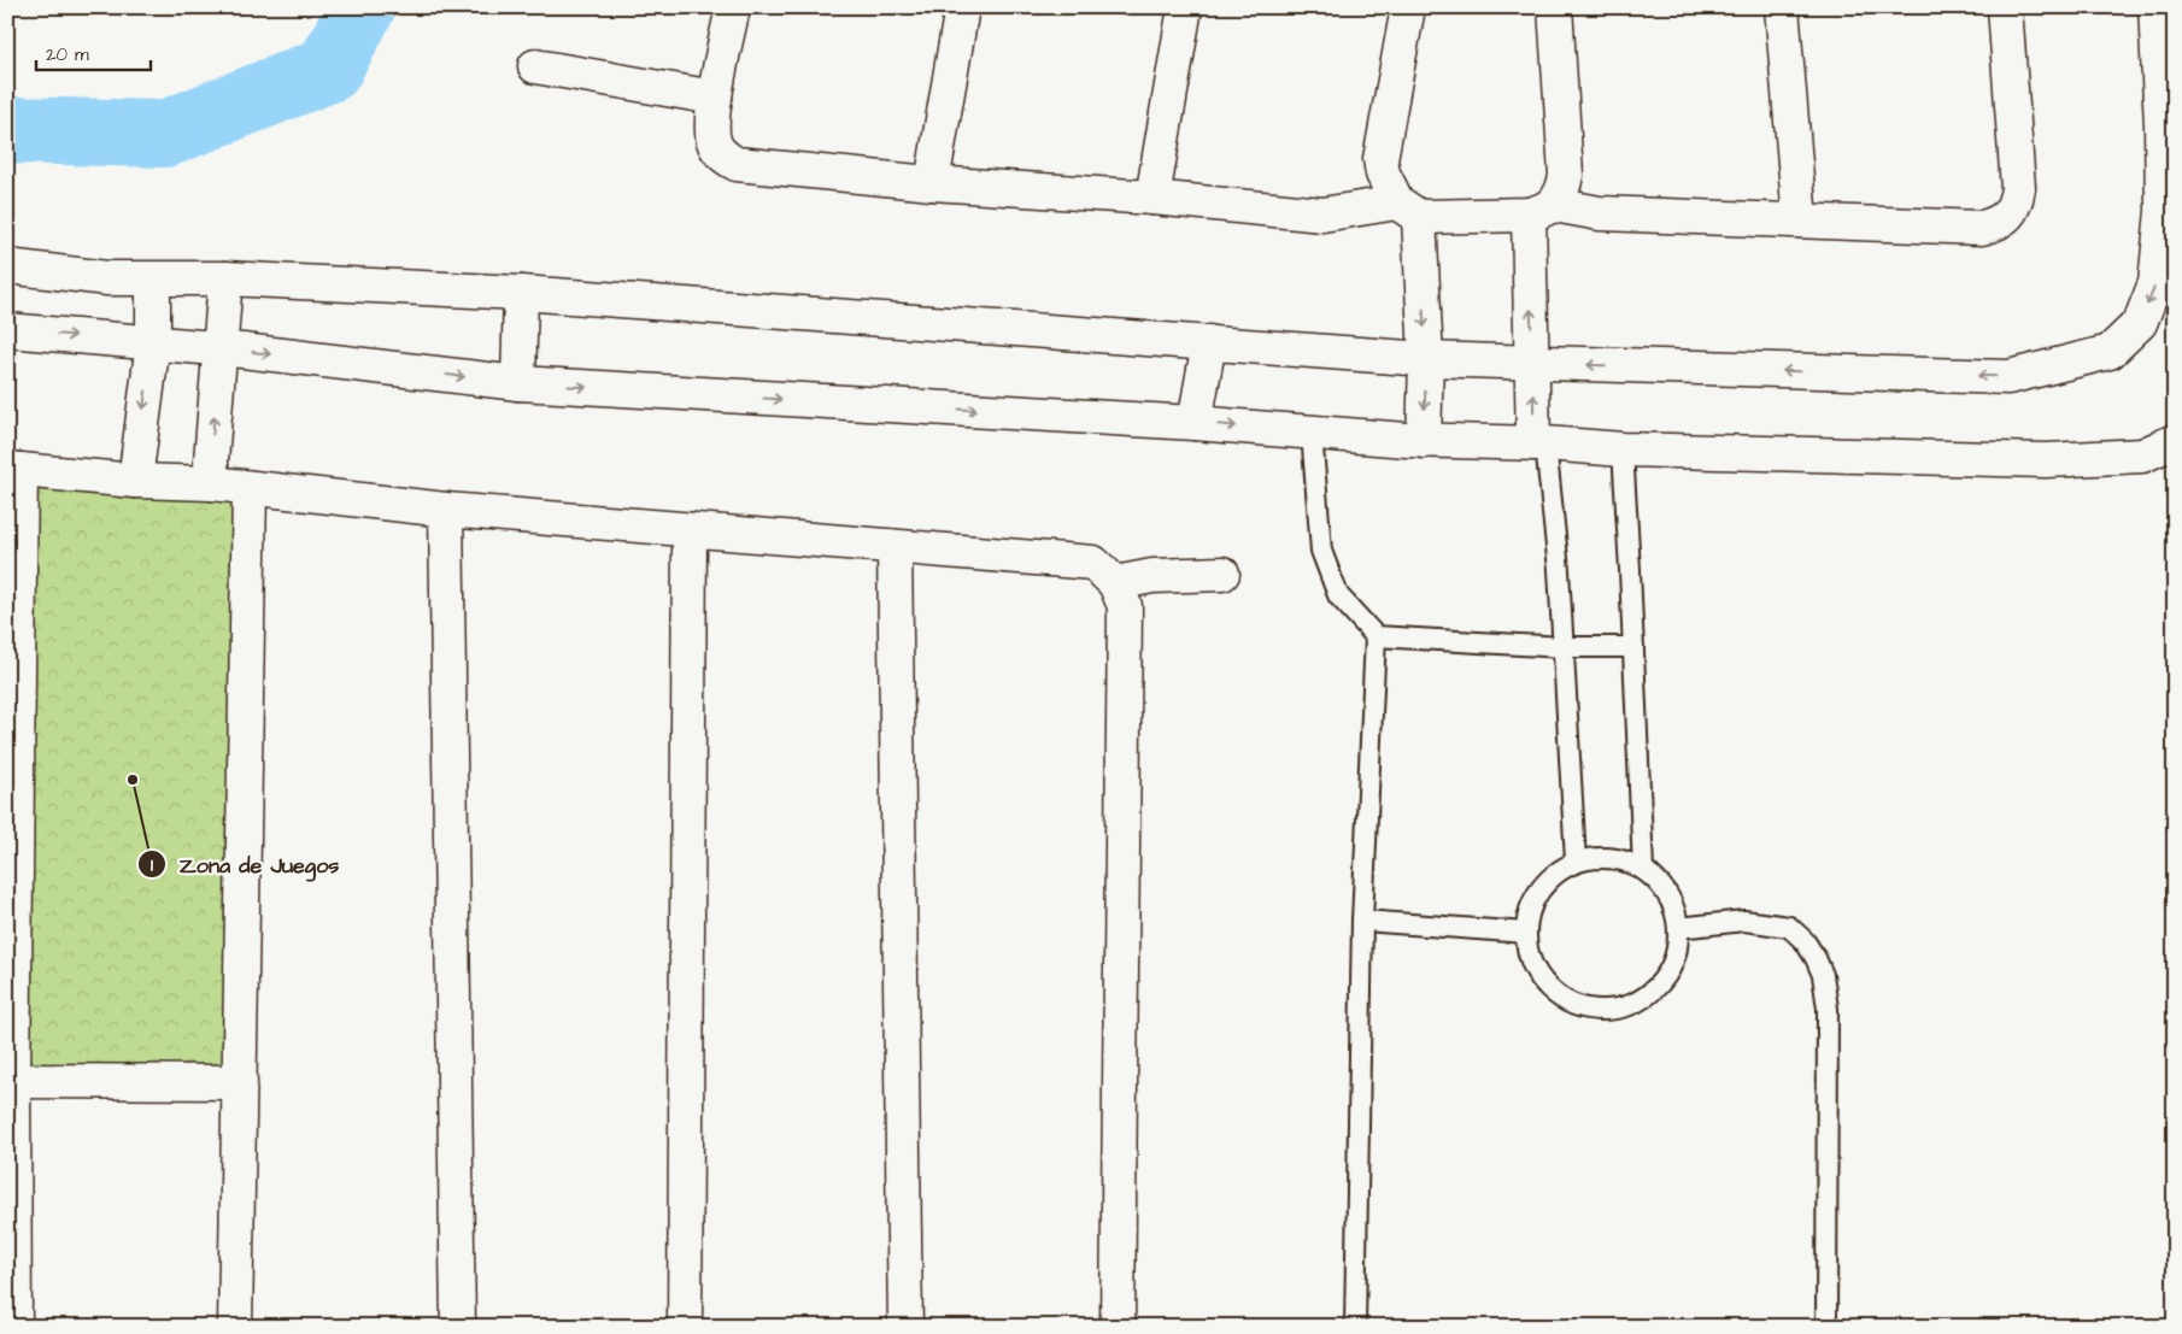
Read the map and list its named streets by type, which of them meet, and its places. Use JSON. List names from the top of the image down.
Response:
{
  "places": ["Zona de Juegos"],
  "scale_bar": "20 m"
}
